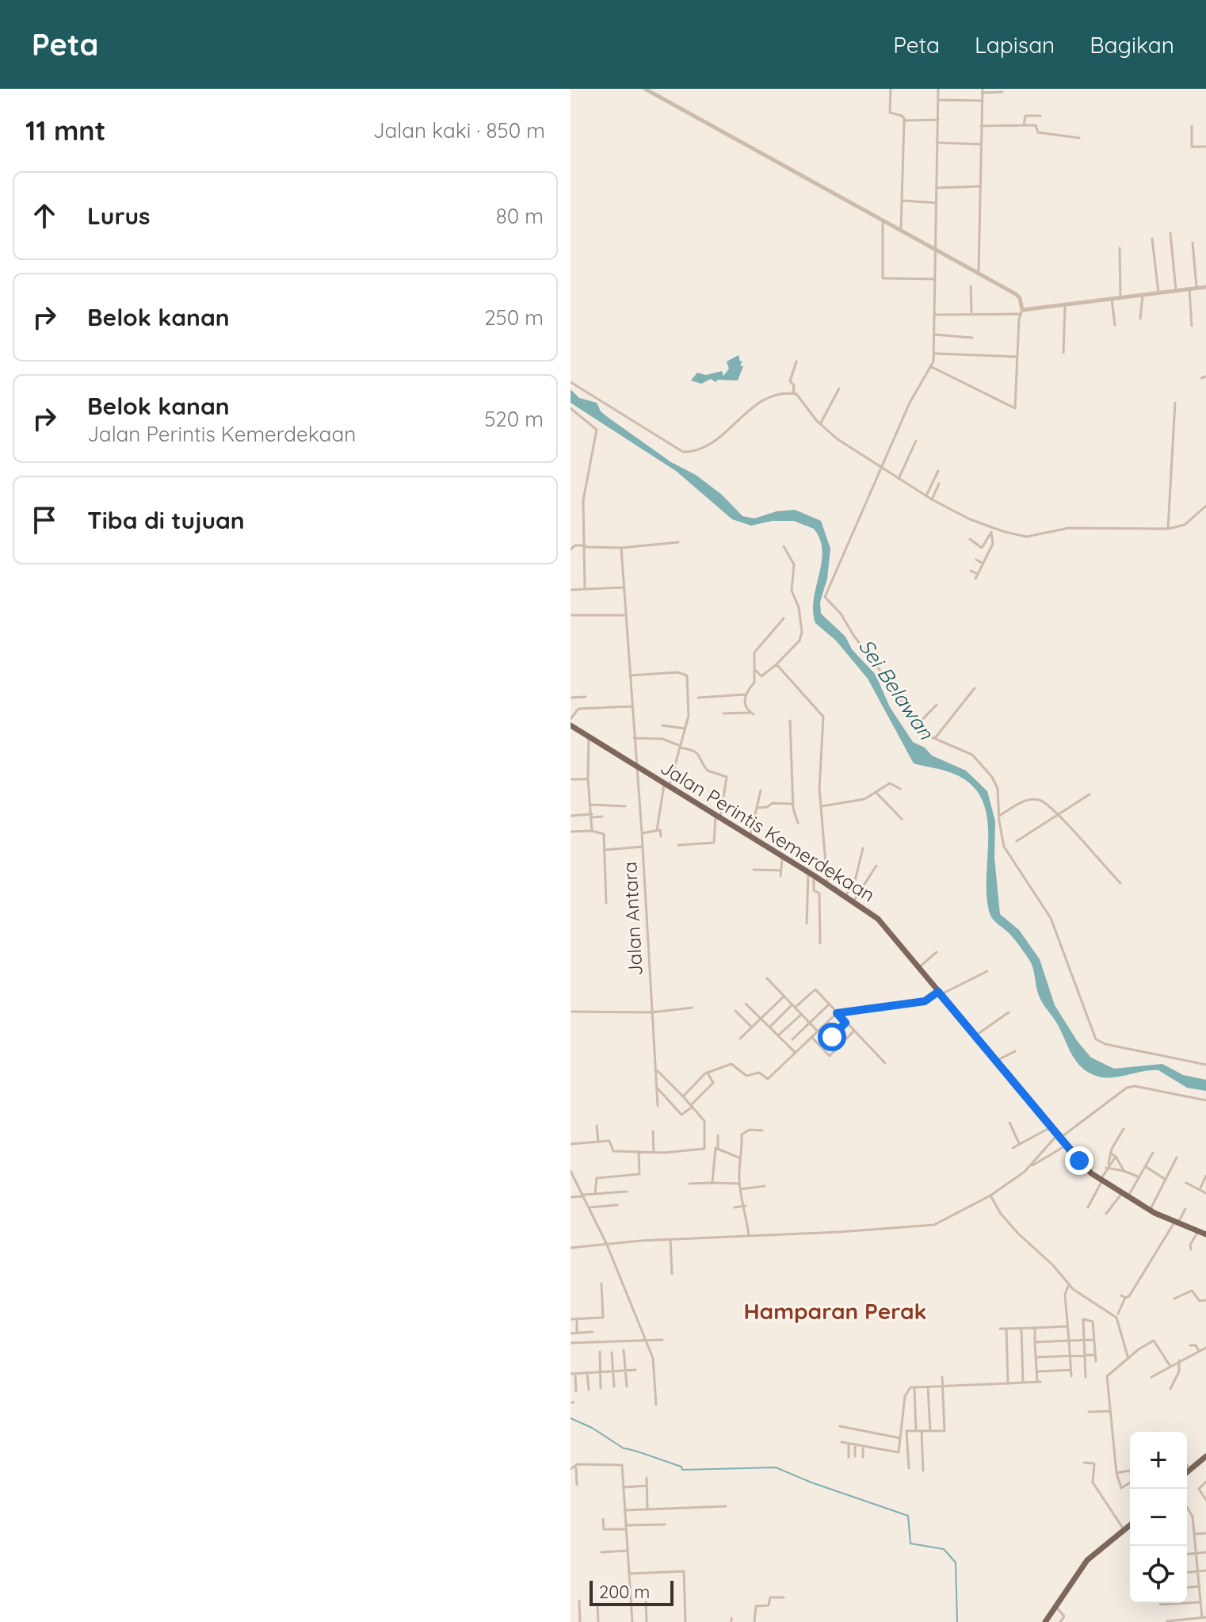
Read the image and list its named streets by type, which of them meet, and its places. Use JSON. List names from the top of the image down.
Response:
{
  "streets": {
    "main road": ["Jalan Perintis Kemerdekaan"],
    "street": ["Jalan Antara"]
  },
  "crossings": [
    ["Jalan Perintis Kemerdekaan", "Jalan Antara"]
  ],
  "districts": ["Hamparan Perak"],
  "water": ["Sei Belawan"],
  "scale_bar": "200 m",
  "page": {
    "header": "Peta",
    "nav": ["Peta", "Lapisan", "Bagikan"],
    "heading": ["11 mnt", "Jalan kaki · 850 m"],
    "list": [
      ["Lurus", "80 m"],
      ["Belok kanan", "250 m"],
      ["Belok kanan", "Jalan Perintis Kemerdekaan", "520 m"],
      "Tiba di tujuan"
    ],
    "map_buttons": ["+", "−"],
    "scale": "200 m"
  }
}
